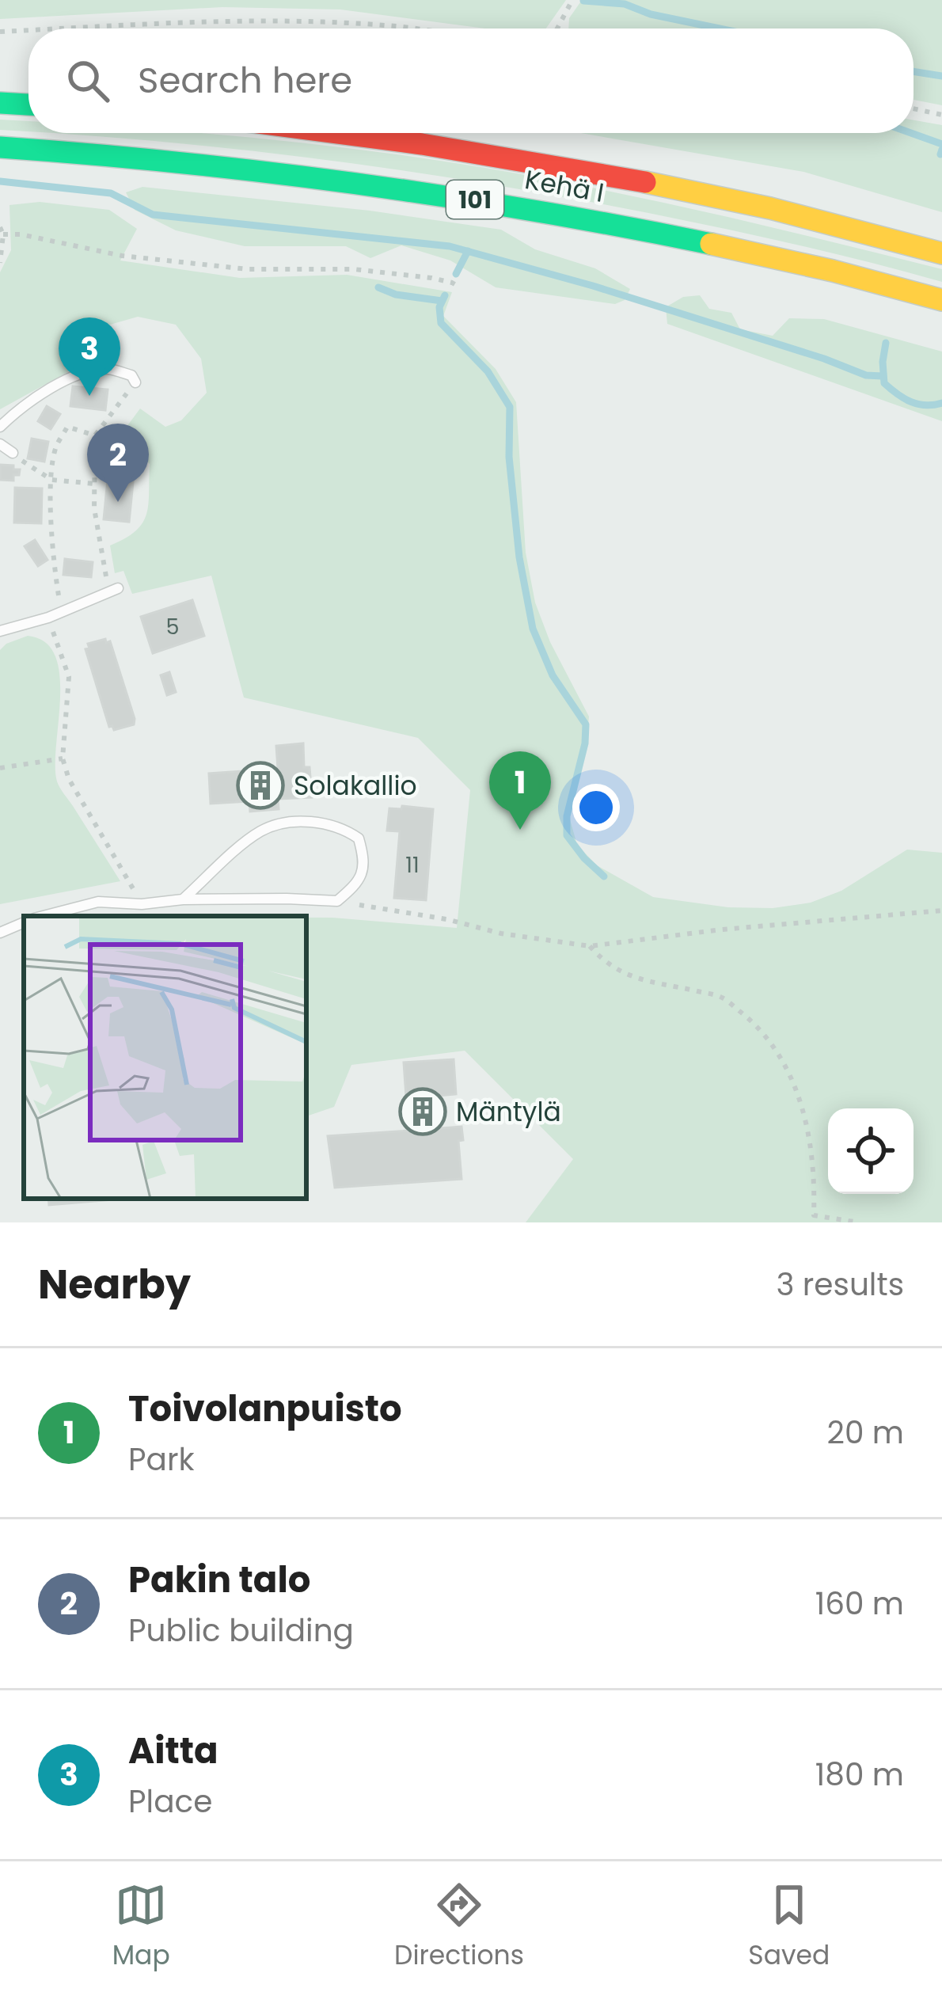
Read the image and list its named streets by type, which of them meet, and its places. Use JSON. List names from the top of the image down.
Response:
{
  "streets": {
    "highway": ["Kehä I", "101"]
  },
  "places": {
    "building": ["Solakallio", "Mäntylä"]
  },
  "house_numbers": ["5", "11"],
  "page": {
    "search": "Search here",
    "pins": ["3", "2", "1"],
    "heading": ["Nearby", "3 results"],
    "list": [
      {
        "mark": "1",
        "name": "Toivolanpuisto",
        "note": "Park",
        "value": "20 m"
      },
      {
        "mark": "2",
        "name": "Pakin talo",
        "note": "Public building",
        "value": "160 m"
      },
      {
        "mark": "3",
        "name": "Aitta",
        "note": "Place",
        "value": "180 m"
      }
    ],
    "nav": ["Map", "Directions", "Saved"]
  }
}
